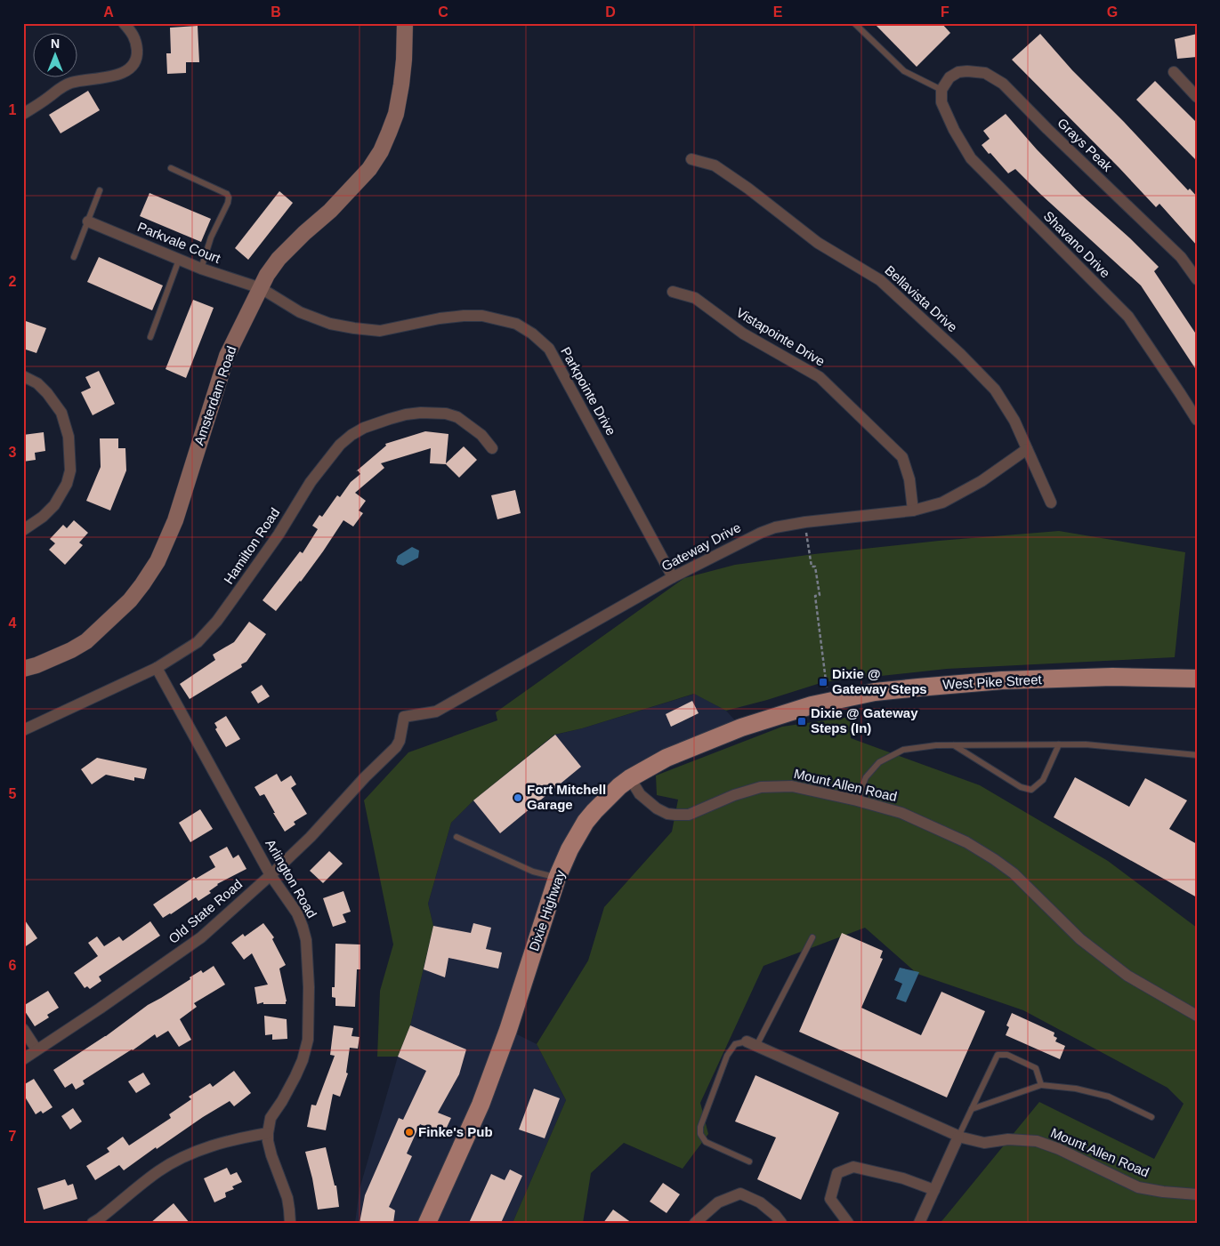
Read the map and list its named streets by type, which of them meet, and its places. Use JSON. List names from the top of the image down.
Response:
{
  "streets": {
    "main road": ["West Pike Street", "Dixie Highway"],
    "street": [
      "Grays Peak",
      "Parkvale Court",
      "Shavano Drive",
      "Bellavista Drive",
      "Vistapointe Drive",
      "Parkpointe Drive",
      "Amsterdam Road",
      "Hamilton Road",
      "Gateway Drive",
      "Mount Allen Road",
      "Arlington Road",
      "Old State Road"
    ]
  },
  "crossings": [
    ["Grays Peak", "Shavano Drive"],
    ["Parkvale Court", "Parkpointe Drive"],
    ["Parkvale Court", "Amsterdam Road"],
    ["Bellavista Drive", "Gateway Drive"],
    ["Vistapointe Drive", "Gateway Drive"],
    ["Parkpointe Drive", "Amsterdam Road"],
    ["Parkpointe Drive", "Gateway Drive"],
    ["Hamilton Road", "Arlington Road"],
    ["Gateway Drive", "Old State Road"],
    ["West Pike Street", "Dixie Highway"],
    ["Mount Allen Road", "Dixie Highway"],
    ["Arlington Road", "Old State Road"]
  ],
  "places": {
    "transit": ["Dixie @ Gateway Steps", "Dixie @ Gateway Steps (In)"],
    "other": ["Fort Mitchell Garage", "Finke's Pub"]
  },
  "north": "top",
  "grid": {
    "columns": [
      "A",
      "B",
      "C",
      "D",
      "E",
      "F",
      "G"
    ],
    "rows": [
      "1",
      "2",
      "3",
      "4",
      "5",
      "6",
      "7"
    ]
  }
}
